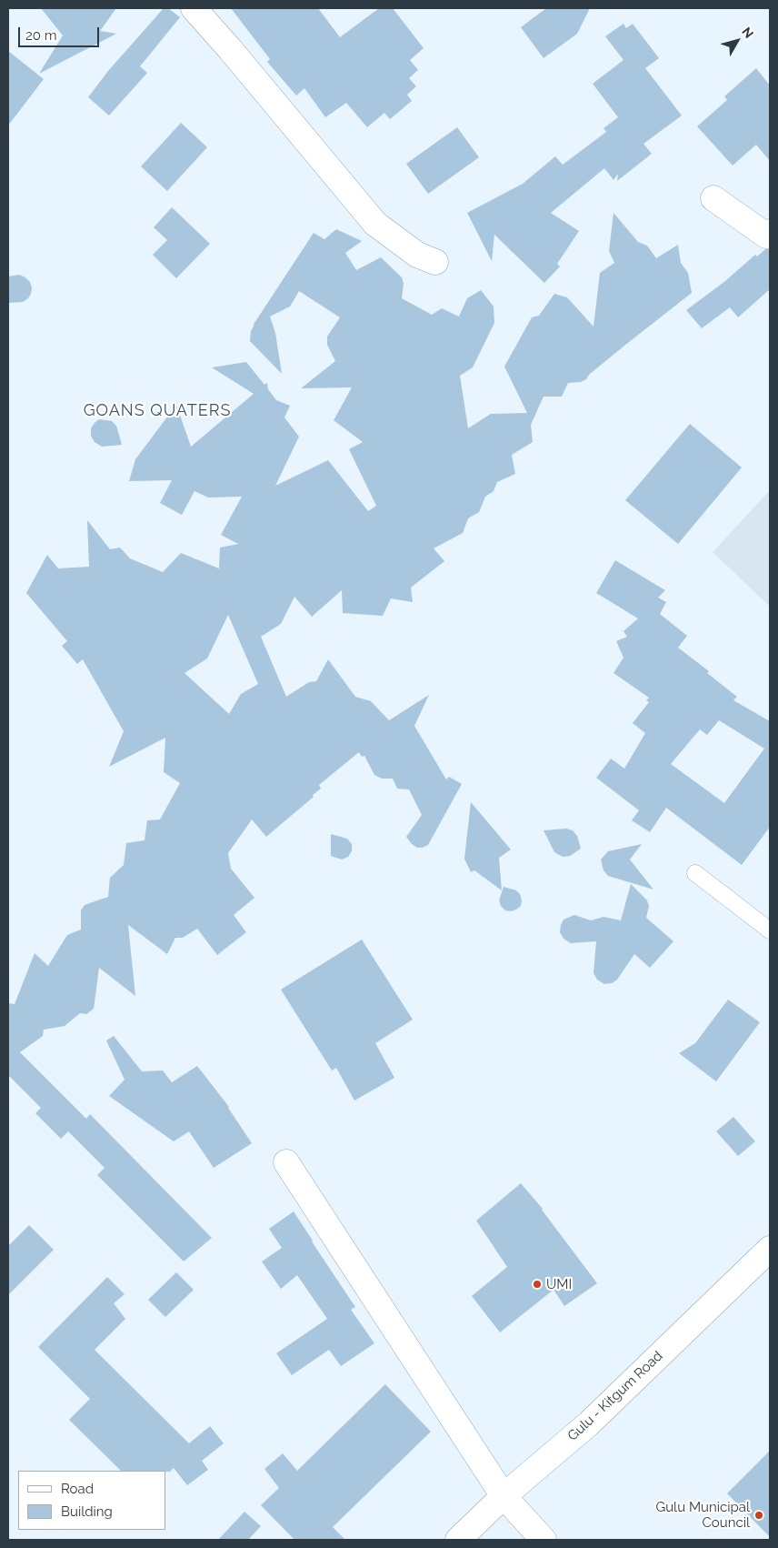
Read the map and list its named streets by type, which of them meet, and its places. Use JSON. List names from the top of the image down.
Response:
{
  "streets": {
    "street": ["Gulu - Kitgum Road"]
  },
  "districts": ["GOANS QUATERS"],
  "places": ["UMI", "Gulu Municipal Council"],
  "legend": ["Road", "Building"],
  "scale_bar": "20 m",
  "north": "top right"
}
